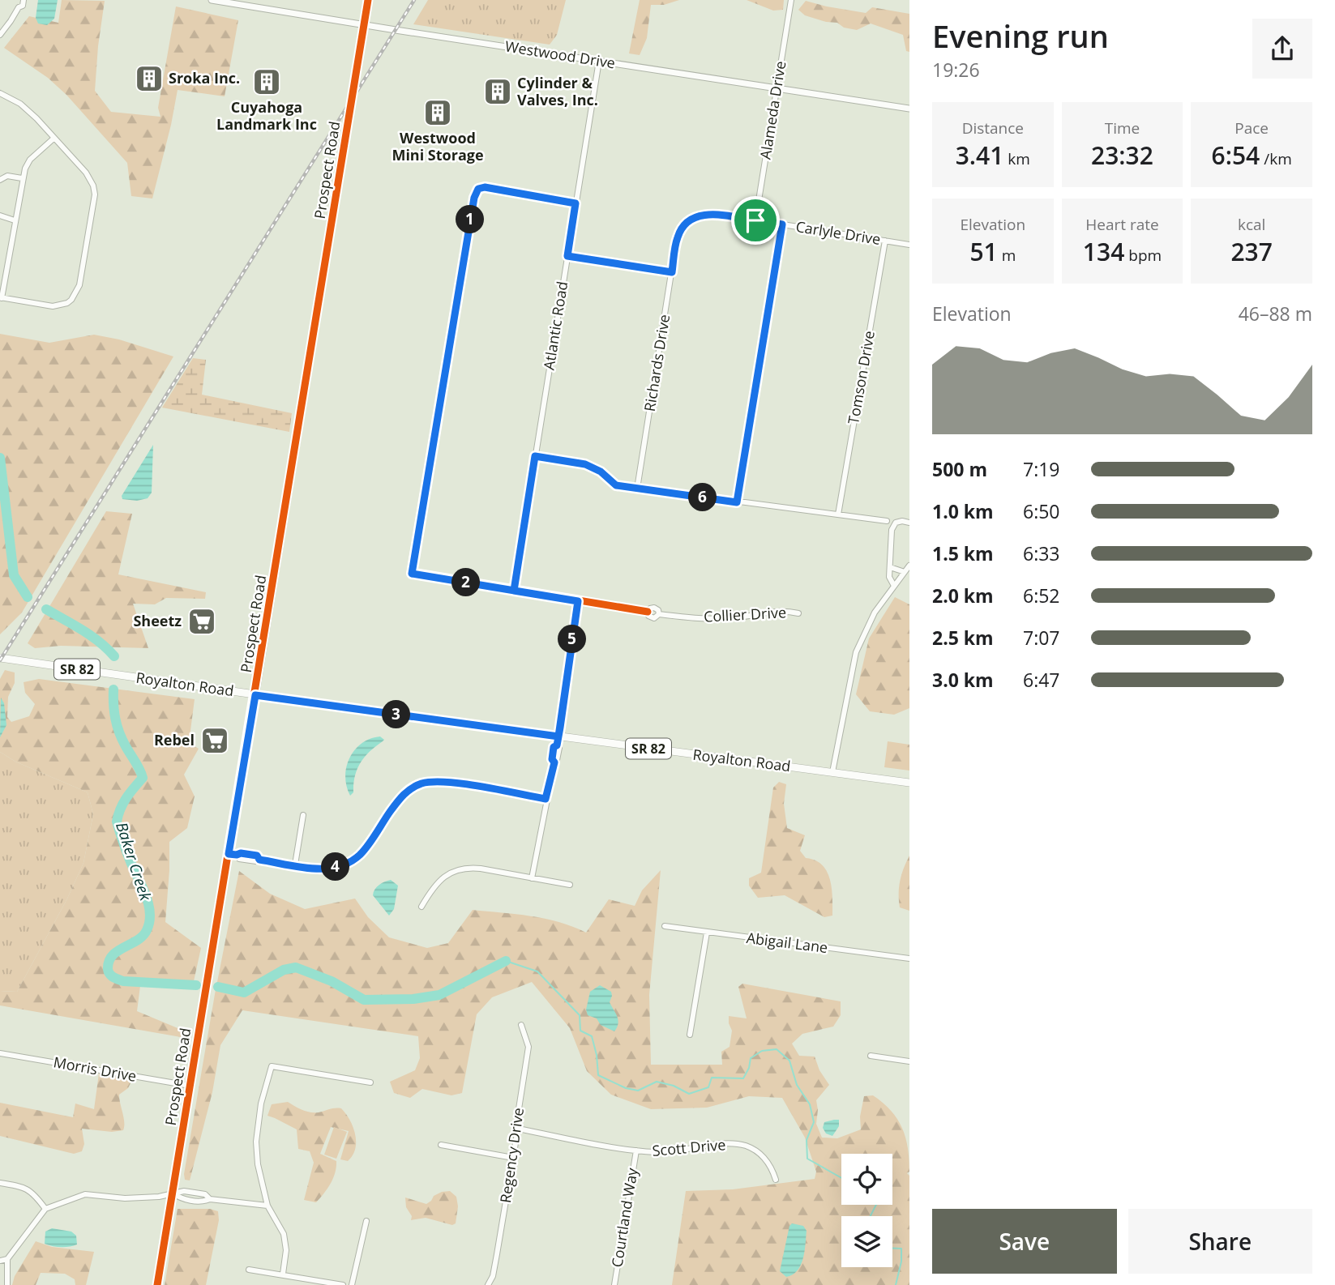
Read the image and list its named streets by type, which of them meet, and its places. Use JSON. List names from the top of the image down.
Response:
{
  "streets": {
    "main road": ["Prospect Road", "SR 82", "Royalton Road"],
    "street": [
      "Westwood Drive",
      "Alameda Drive",
      "Carlyle Drive",
      "Atlantic Road",
      "Richards Drive",
      "Tomson Drive",
      "Collier Drive",
      "Abigail Lane",
      "Morris Drive",
      "Scott Drive",
      "Regency Drive",
      "Courtland Way"
    ]
  },
  "crossings": [
    ["Westwood Drive", "Alameda Drive"],
    ["Westwood Drive", "Prospect Road"],
    ["Westwood Drive", "Atlantic Road"],
    ["Alameda Drive", "Carlyle Drive"],
    ["Prospect Road", "Royalton Road"],
    ["Prospect Road", "Morris Drive"],
    ["Carlyle Drive", "Richards Drive"],
    ["Carlyle Drive", "Tomson Drive"],
    ["Atlantic Road", "Collier Drive"],
    ["Scott Drive", "Regency Drive"],
    ["Scott Drive", "Courtland Way"]
  ],
  "water": ["Baker Creek"],
  "places": {
    "building": [
      "Sroka Inc.",
      "Cuyahoga Landmark Inc",
      "Cylinder & Valves, Inc.",
      "Westwood Mini Storage"
    ],
    "supermarket": ["Sheetz", "Rebel"]
  },
  "page": {
    "heading": ["Evening run", "19:26"],
    "stats": [
      ["Distance", "3.41 km"],
      ["Time", "23:32"],
      ["Pace", "6:54 /km"],
      ["Elevation", "51 m"],
      ["Heart rate", "134 bpm"],
      ["kcal", "237"]
    ],
    "pins": [
      "1",
      "6",
      "2",
      "5",
      "3",
      "4"
    ],
    "chart": ["Elevation", "46–88 m"],
    "list": [
      {
        "name": "500 m",
        "note": "7:19"
      },
      {
        "name": "1.0 km",
        "note": "6:50"
      },
      {
        "name": "1.5 km",
        "note": "6:33"
      },
      {
        "name": "2.0 km",
        "note": "6:52"
      },
      {
        "name": "2.5 km",
        "note": "7:07"
      },
      {
        "name": "3.0 km",
        "note": "6:47"
      }
    ],
    "buttons": ["Save", "Share"]
  }
}
